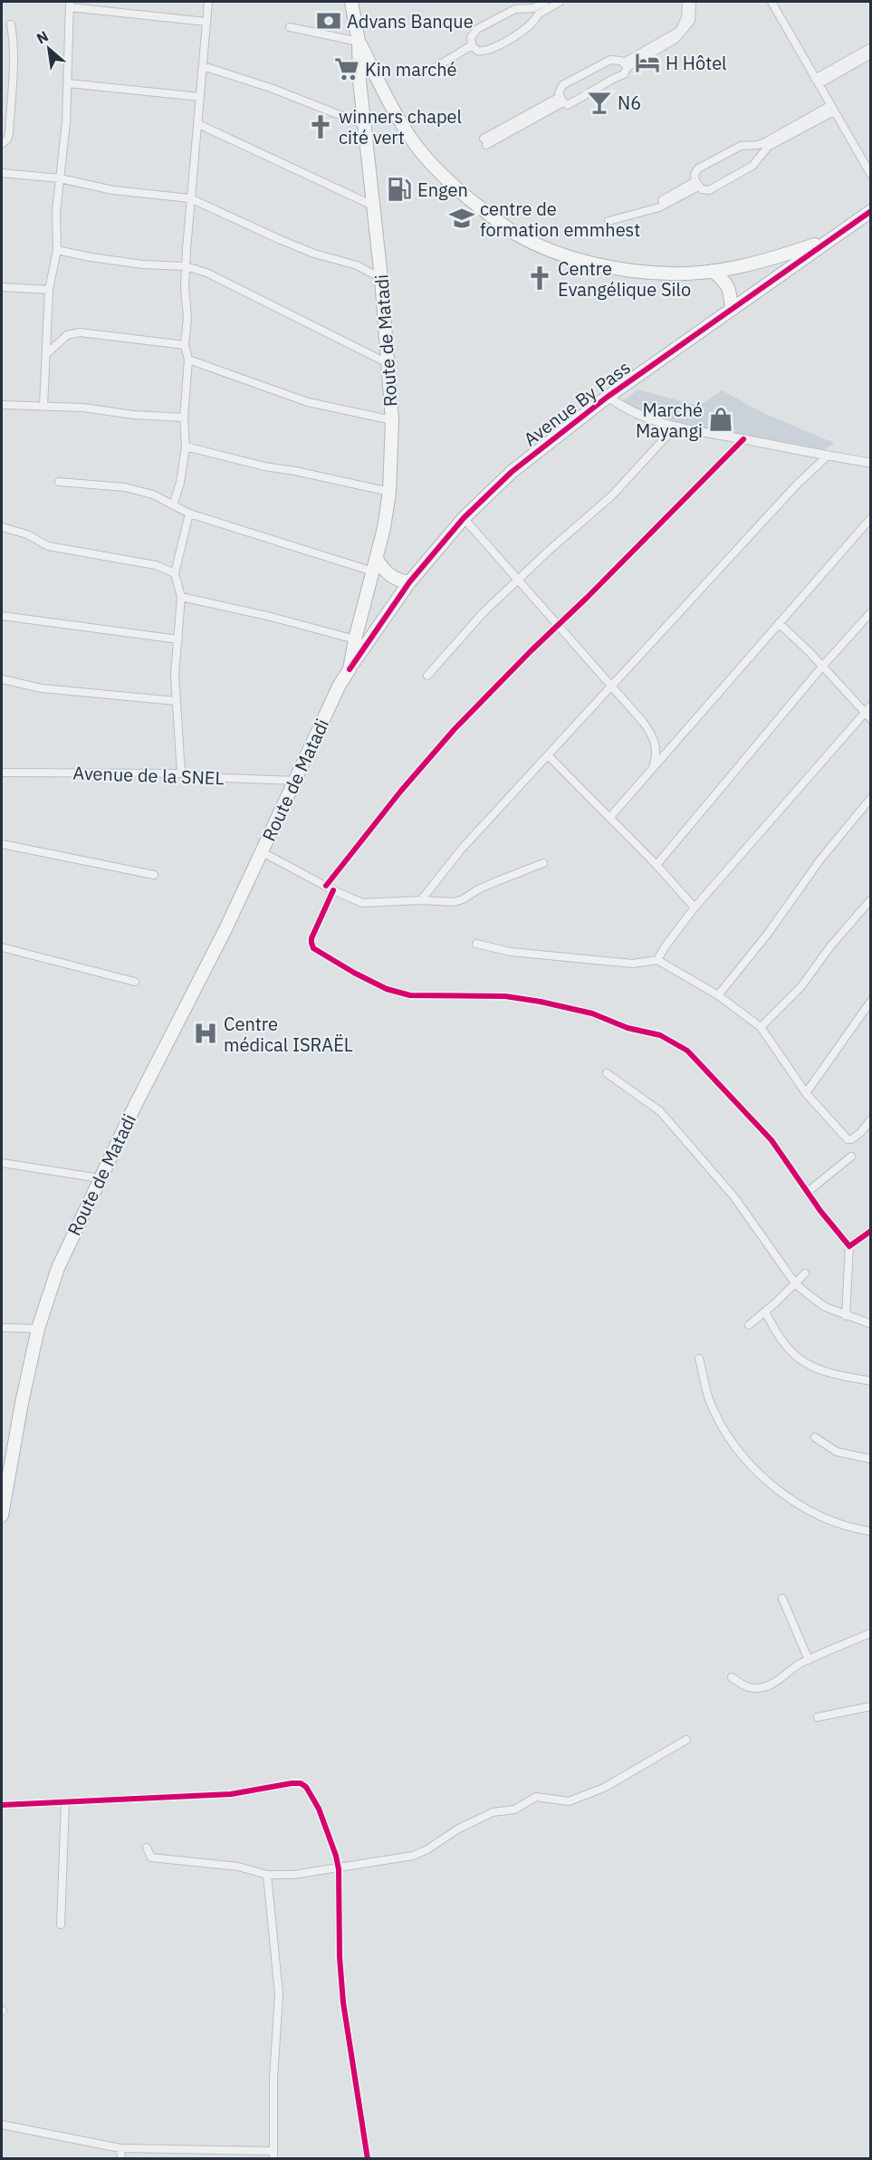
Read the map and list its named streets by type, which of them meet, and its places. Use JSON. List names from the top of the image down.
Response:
{
  "streets": {
    "highway": ["Route de Matadi", "Avenue By Pass"],
    "street": ["Avenue de la SNEL"]
  },
  "crossings": [
    ["Route de Matadi", "Avenue By Pass"],
    ["Route de Matadi", "Avenue de la SNEL"]
  ],
  "places": {
    "bank": ["Advans Banque"],
    "hotel": ["H Hôtel"],
    "supermarket": ["Kin marché"],
    "bar": ["N6"],
    "church": ["winners chapel cité vert", "Centre Evangélique Silo"],
    "fuel station": ["Engen"],
    "school or university": ["centre de formation emmhest"],
    "shop": ["Marché Mayangi"],
    "hospital": ["Centre médical ISRAËL"]
  },
  "north": "top left"
}
